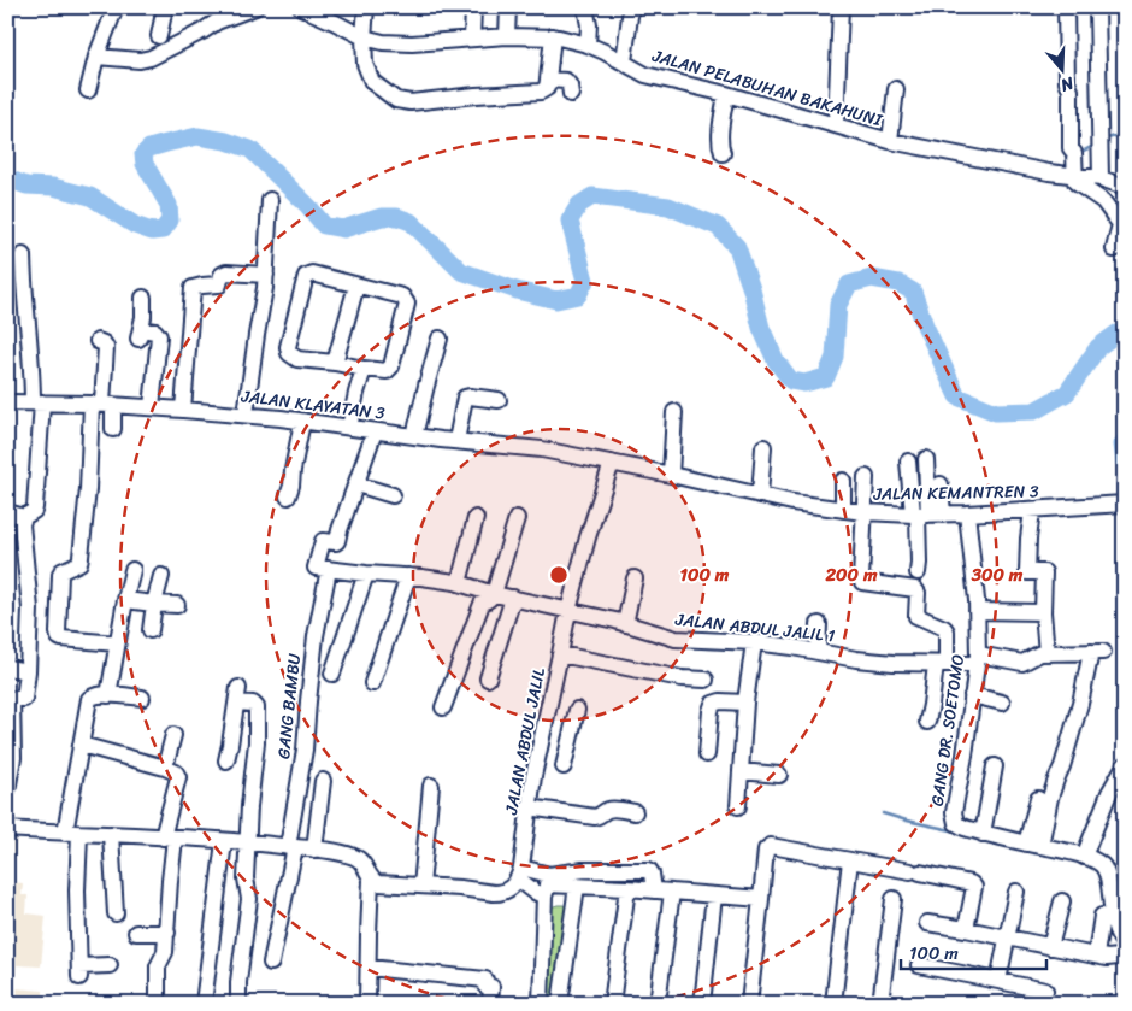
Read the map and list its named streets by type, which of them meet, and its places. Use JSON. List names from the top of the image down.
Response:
{
  "streets": {
    "street": [
      "JALAN PELABUHAN BAKAHUNI",
      "JALAN KLAYATAN 3",
      "JALAN KEMANTREN 3",
      "JALAN ABDUL JALIL 1",
      "GANG BAMBU",
      "GANG DR. SOETOMO",
      "JALAN ABDUL JALIL"
    ]
  },
  "crossings": [
    ["JALAN KLAYATAN 3", "JALAN KEMANTREN 3"],
    ["JALAN KLAYATAN 3", "JALAN ABDUL JALIL"],
    ["JALAN KEMANTREN 3", "GANG DR. SOETOMO"],
    ["JALAN KEMANTREN 3", "JALAN ABDUL JALIL"],
    ["JALAN ABDUL JALIL 1", "GANG BAMBU"],
    ["JALAN ABDUL JALIL 1", "GANG DR. SOETOMO"],
    ["JALAN ABDUL JALIL 1", "JALAN ABDUL JALIL"]
  ],
  "scale_bar": "100 m",
  "north": "bottom",
  "rings": ["100 m", "200 m", "300 m"]
}
